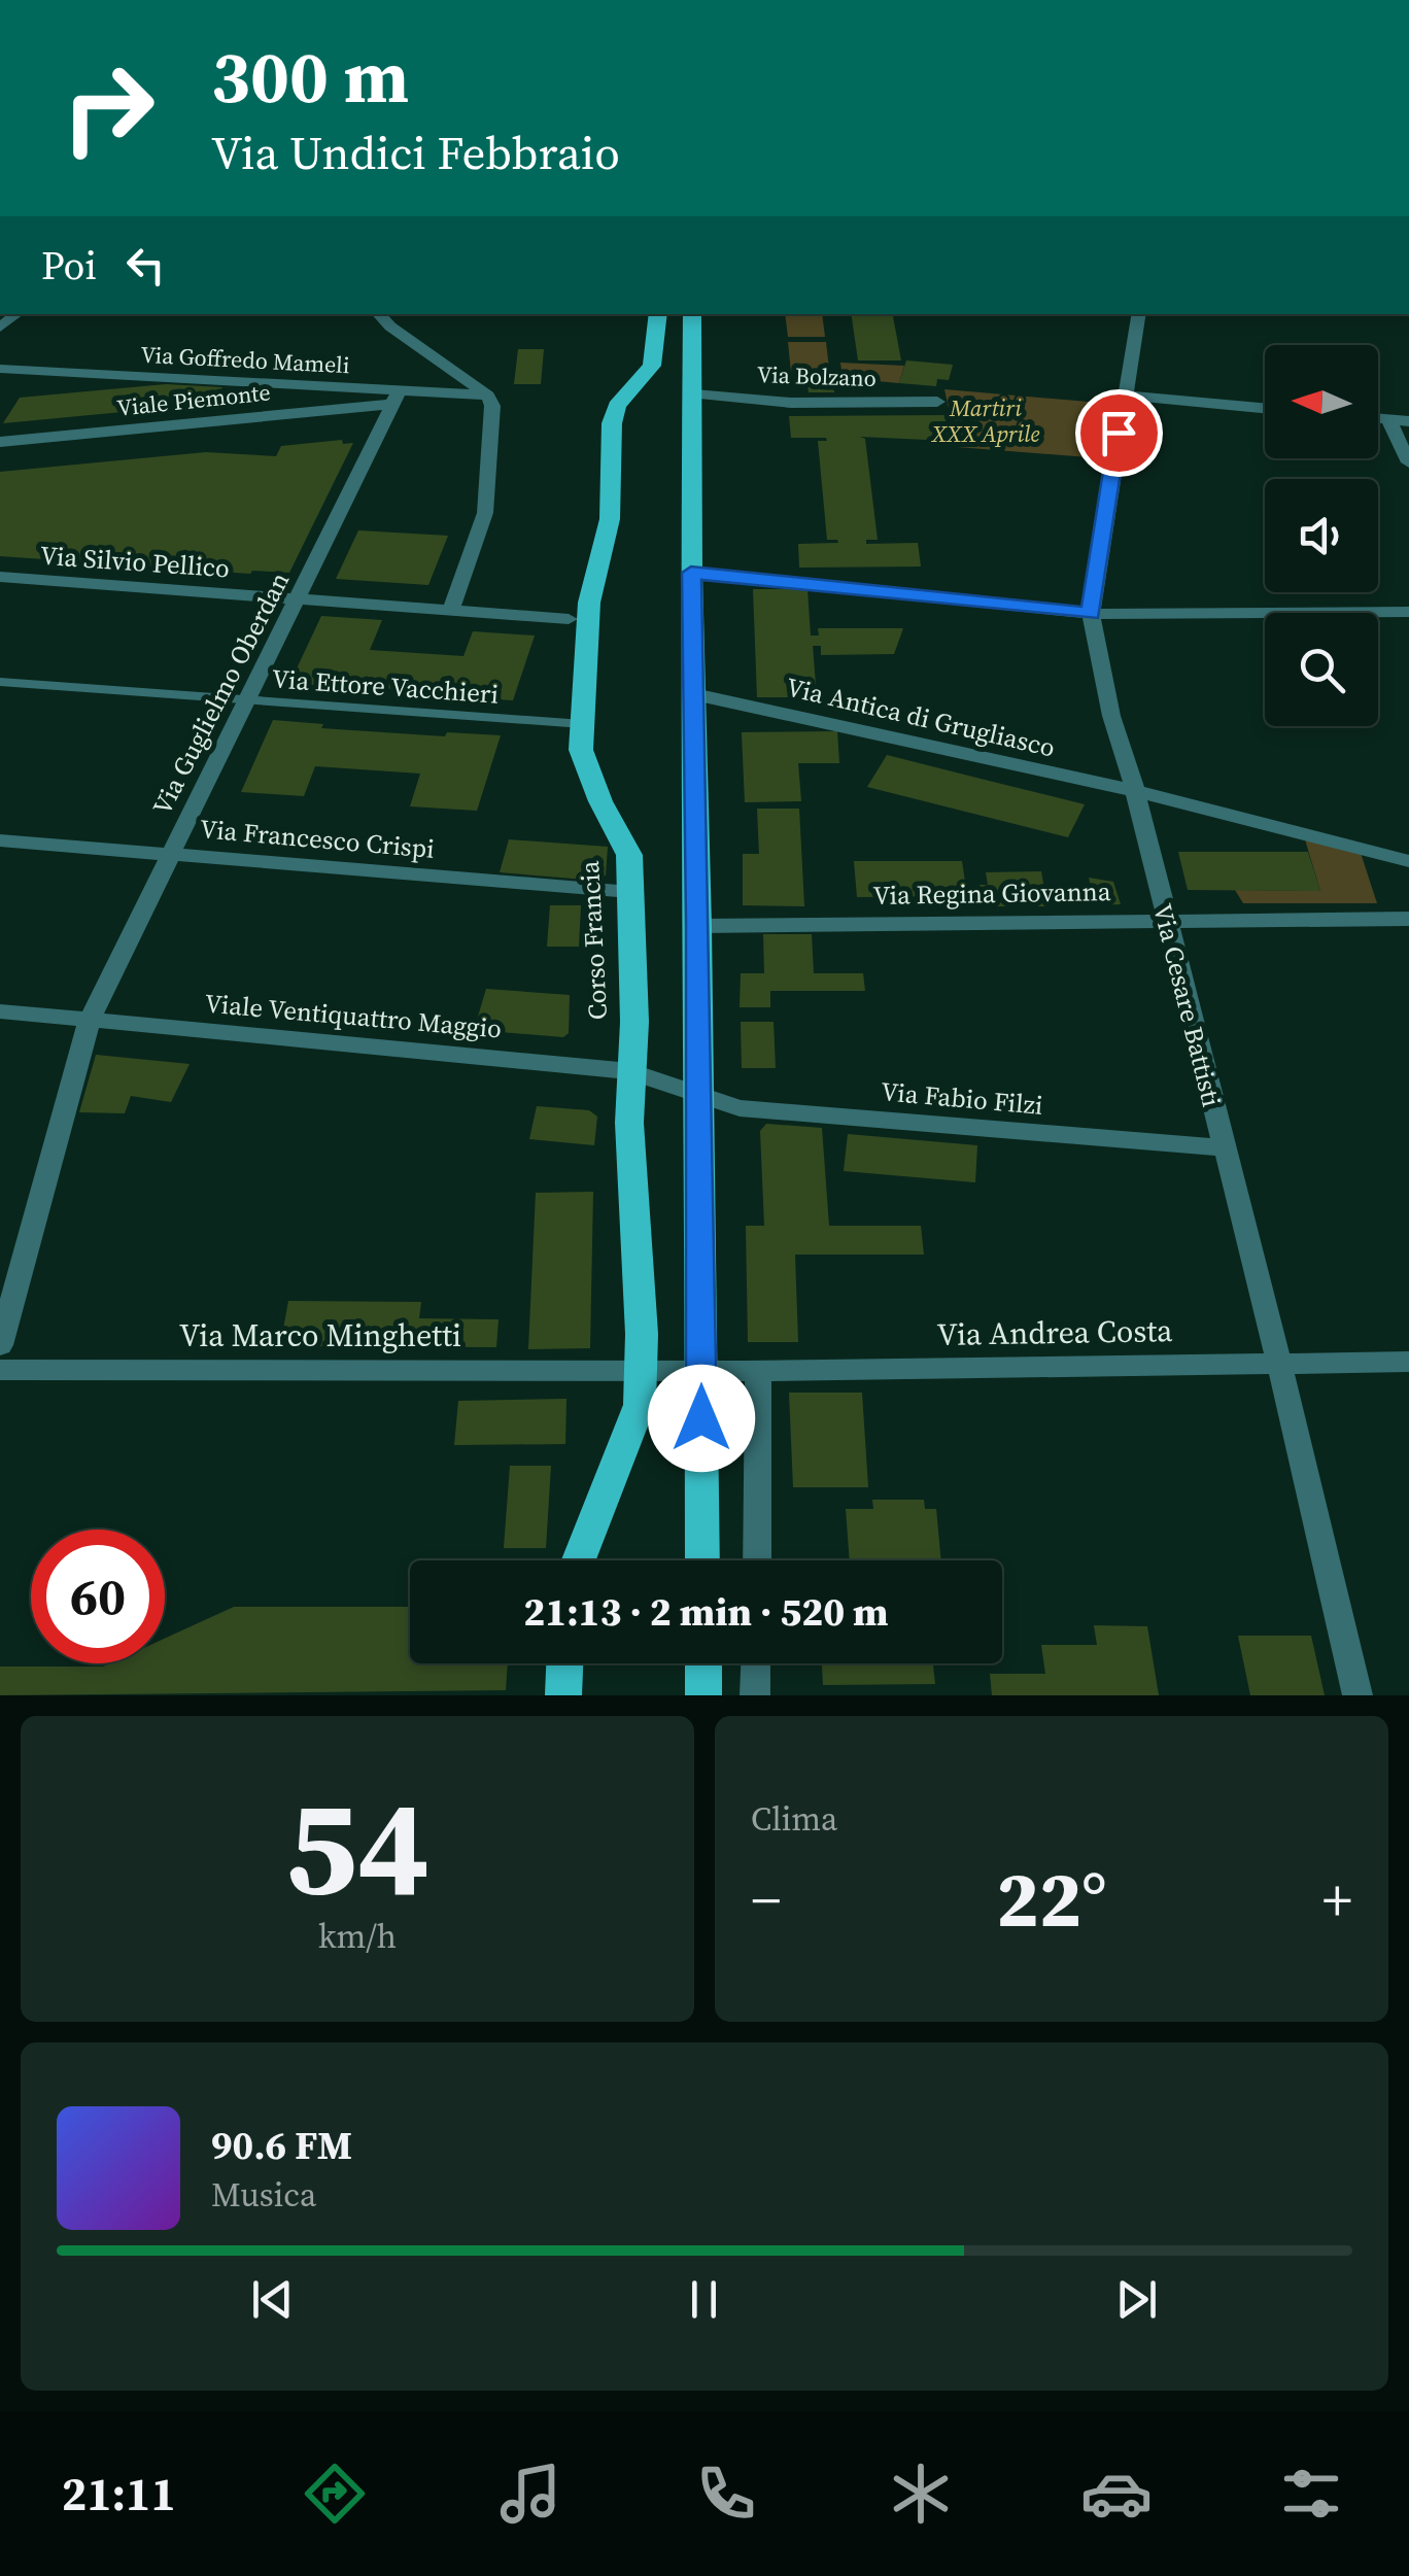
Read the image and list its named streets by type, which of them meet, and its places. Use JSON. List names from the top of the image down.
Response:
{
  "streets": {
    "main road": ["Corso Francia"],
    "street": [
      "Via Goffredo Mameli",
      "Via Bolzano",
      "Viale Piemonte",
      "Via Silvio Pellico",
      "Via Ettore Vacchieri",
      "Via Guglielmo Oberdan",
      "Via Antica di Grugliasco",
      "Via Francesco Crispi",
      "Via Regina Giovanna",
      "Via Cesare Battisti",
      "Viale Ventiquattro Maggio",
      "Via Fabio Filzi",
      "Via Andrea Costa",
      "Via Marco Minghetti"
    ]
  },
  "crossings": [
    ["Via Goffredo Mameli", "Viale Piemonte"],
    ["Via Goffredo Mameli", "Via Guglielmo Oberdan"],
    ["Viale Piemonte", "Via Guglielmo Oberdan"],
    ["Via Silvio Pellico", "Via Guglielmo Oberdan"],
    ["Via Ettore Vacchieri", "Via Guglielmo Oberdan"],
    ["Via Ettore Vacchieri", "Corso Francia"],
    ["Via Guglielmo Oberdan", "Via Francesco Crispi"],
    ["Via Guglielmo Oberdan", "Viale Ventiquattro Maggio"],
    ["Via Antica di Grugliasco", "Via Cesare Battisti"],
    ["Via Francesco Crispi", "Corso Francia"],
    ["Via Regina Giovanna", "Via Cesare Battisti"],
    ["Corso Francia", "Viale Ventiquattro Maggio"],
    ["Corso Francia", "Via Marco Minghetti"],
    ["Via Cesare Battisti", "Via Fabio Filzi"],
    ["Via Cesare Battisti", "Via Andrea Costa"],
    ["Viale Ventiquattro Maggio", "Via Fabio Filzi"],
    ["Via Andrea Costa", "Via Marco Minghetti"]
  ],
  "parks": ["Martiri XXX Aprile"],
  "north": "left",
  "page": {
    "turn": ["300 m", "Via Undici Febbraio"],
    "then": "Poi",
    "limit": "60",
    "trip": "21:13 · 2 min · 520 m",
    "tile": [
      ["54", "km/h"],
      "Clima"
    ],
    "heat": ["−", "22°", "+"],
    "song": ["90.6 FM", "Musica"],
    "tabs": "21:11"
  }
}
